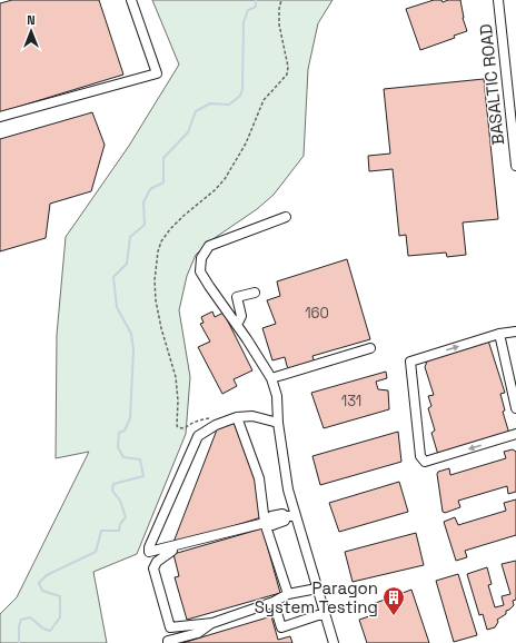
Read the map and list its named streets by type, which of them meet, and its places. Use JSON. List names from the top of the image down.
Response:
{
  "streets": {
    "street": ["BASALTIC ROAD"]
  },
  "places": {
    "building": ["Paragon System Testing"]
  },
  "house_numbers": ["160", "131"],
  "north": "top"
}
